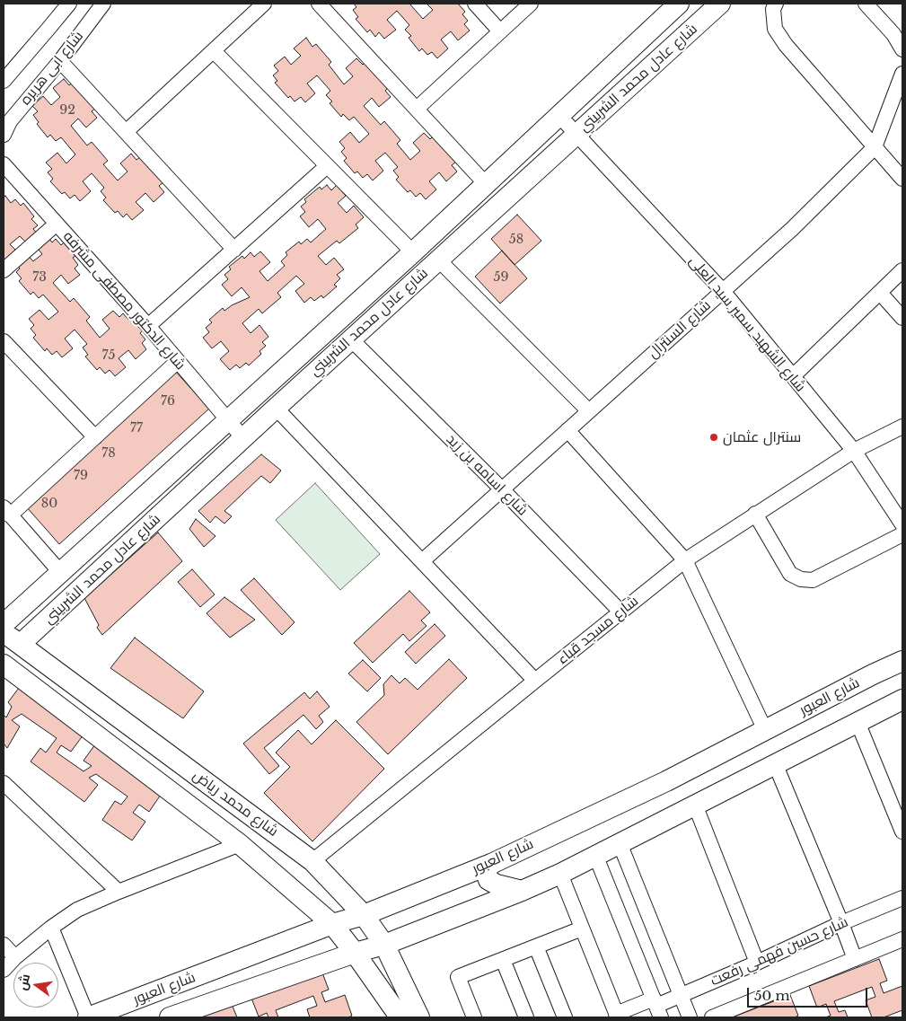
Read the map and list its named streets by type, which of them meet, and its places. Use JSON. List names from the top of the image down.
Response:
{
  "streets": {
    "street": [
      "شارع ابى هريره",
      "شارع عادل محمد الشربيني",
      "شارع الدكتور مصطفى مشرفه",
      "شارع الشهيد سمير سيد العلى",
      "شارع السنترال",
      "شارع اسامه بن زيد",
      "شارع مسجد قباء",
      "شارع العبور",
      "شارع محمد رياض",
      "شارع حسين فهمي رفعت"
    ]
  },
  "crossings": [
    ["شارع عادل محمد الشربيني", "شارع الدكتور مصطفى مشرفه"],
    ["شارع عادل محمد الشربيني", "شارع الشهيد سمير سيد العلى"],
    ["شارع عادل محمد الشربيني", "شارع اسامه بن زيد"],
    ["شارع عادل محمد الشربيني", "شارع محمد رياض"],
    ["شارع الشهيد سمير سيد العلى", "شارع السنترال"],
    ["شارع الشهيد سمير سيد العلى", "شارع مسجد قباء"],
    ["شارع السنترال", "شارع اسامه بن زيد"],
    ["شارع اسامه بن زيد", "شارع مسجد قباء"],
    ["شارع مسجد قباء", "شارع محمد رياض"],
    ["شارع العبور", "شارع محمد رياض"]
  ],
  "places": ["سنترال عثمان"],
  "house_numbers": [
    "92",
    "58",
    "73",
    "59",
    "75",
    "76",
    "77",
    "78",
    "79",
    "80"
  ],
  "scale_bar": "50 m",
  "north": "left"
}
